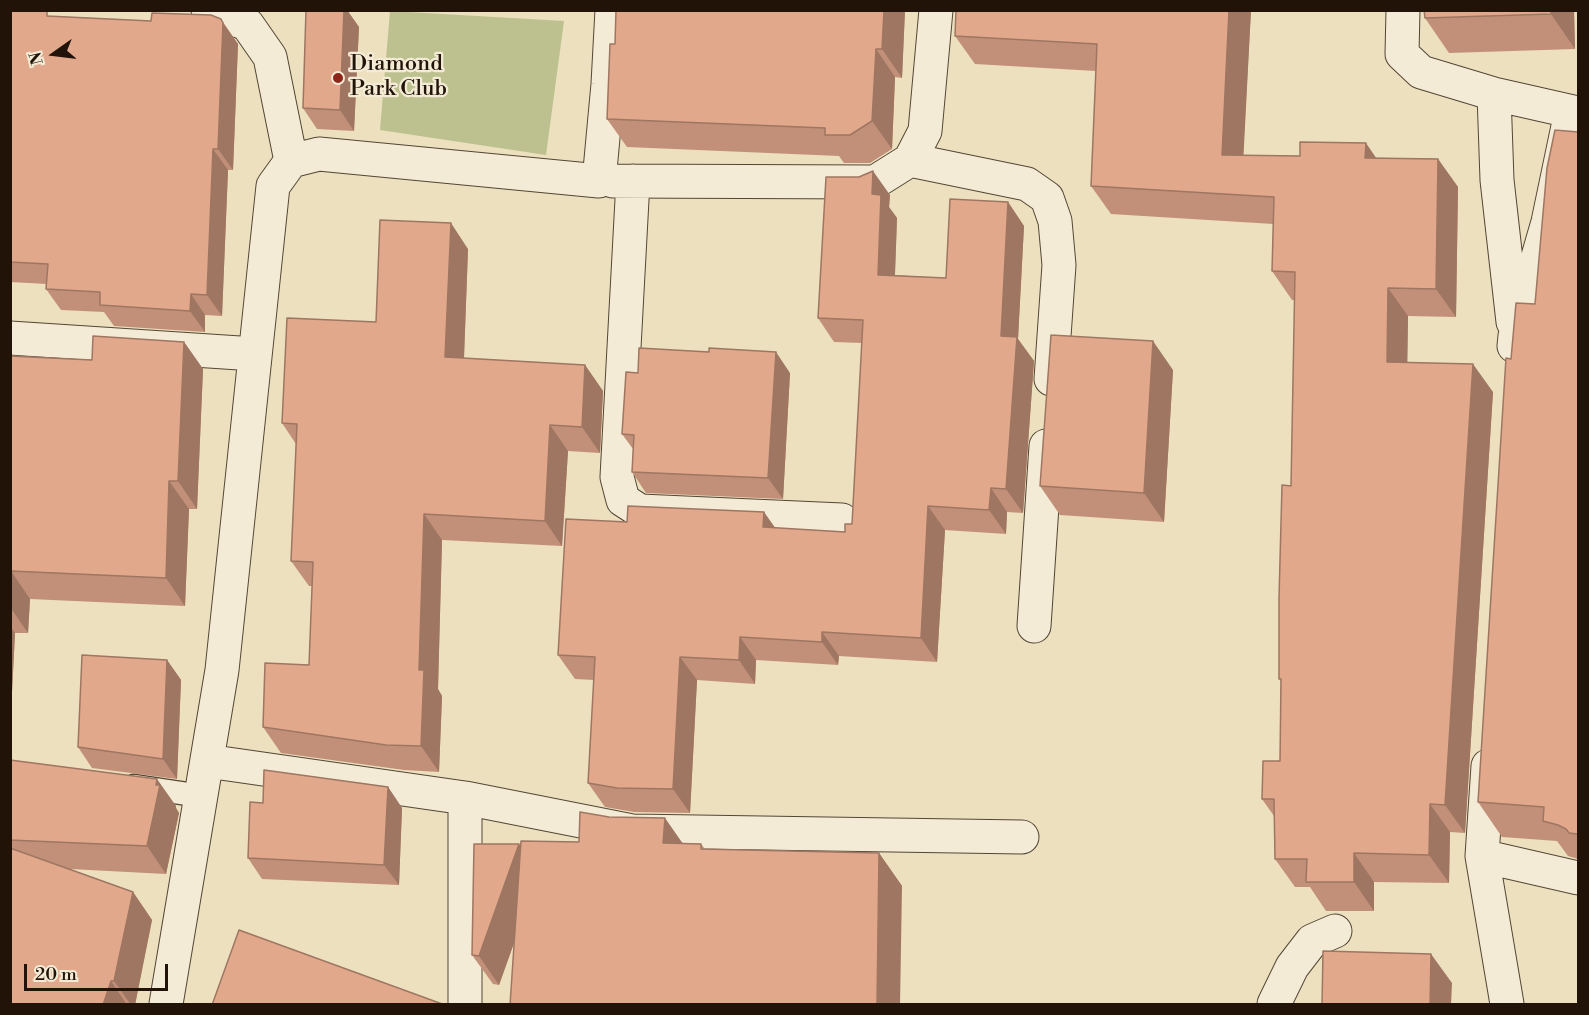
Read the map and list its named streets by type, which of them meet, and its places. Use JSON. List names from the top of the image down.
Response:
{
  "places": ["Diamond Park Club"],
  "scale_bar": "20 m",
  "north": "left"
}
